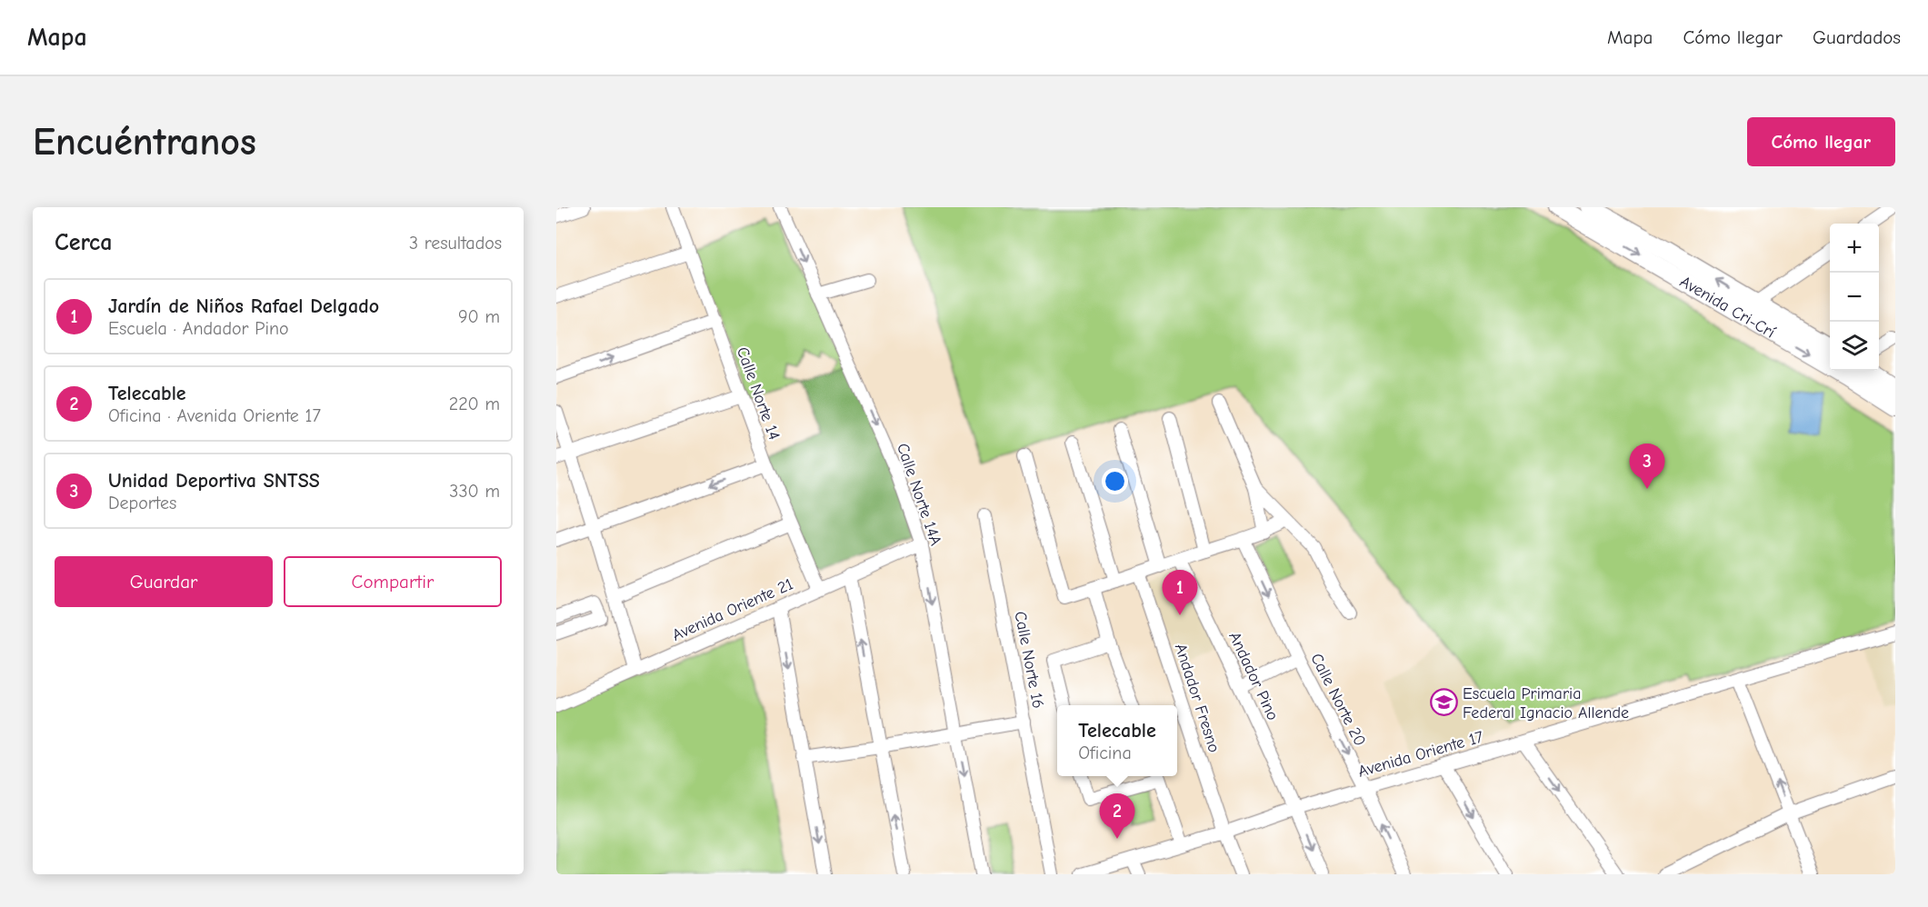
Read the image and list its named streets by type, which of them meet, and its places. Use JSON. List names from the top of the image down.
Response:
{
  "streets": {
    "main road": ["Avenida Cri-Crí"],
    "street": [
      "Calle Norte 14",
      "Calle Norte 14A",
      "Avenida Oriente 21",
      "Calle Norte 16",
      "Andador Pino",
      "Andador Fresno",
      "Calle Norte 20",
      "Avenida Oriente 17"
    ]
  },
  "crossings": [
    ["Calle Norte 14", "Avenida Oriente 21"],
    ["Calle Norte 14A", "Avenida Oriente 21"],
    ["Andador Pino", "Avenida Oriente 17"],
    ["Andador Fresno", "Avenida Oriente 17"],
    ["Calle Norte 20", "Avenida Oriente 17"]
  ],
  "places": {
    "school or university": ["Escuela Primaria Federal Ignacio Allende"]
  },
  "page": {
    "header": "Mapa",
    "nav": ["Mapa", "Cómo llegar", "Guardados"],
    "buttons": [
      "Cómo llegar",
      ["Guardar", "Compartir"]
    ],
    "title": "Encuéntranos",
    "heading": ["Cerca", "3 resultados"],
    "map_buttons": ["+", "−"],
    "list": [
      {
        "mark": "1",
        "name": "Jardín de Niños Rafael Delgado",
        "note": "Escuela · Andador Pino",
        "value": "90 m"
      },
      {
        "mark": "2",
        "name": "Telecable",
        "note": "Oficina · Avenida Oriente 17",
        "value": "220 m"
      },
      {
        "mark": "3",
        "name": "Unidad Deportiva SNTSS",
        "note": "Deportes",
        "value": "330 m"
      }
    ],
    "pins": ["3", "1", "2"],
    "popup": ["Telecable", "Oficina"]
  }
}
